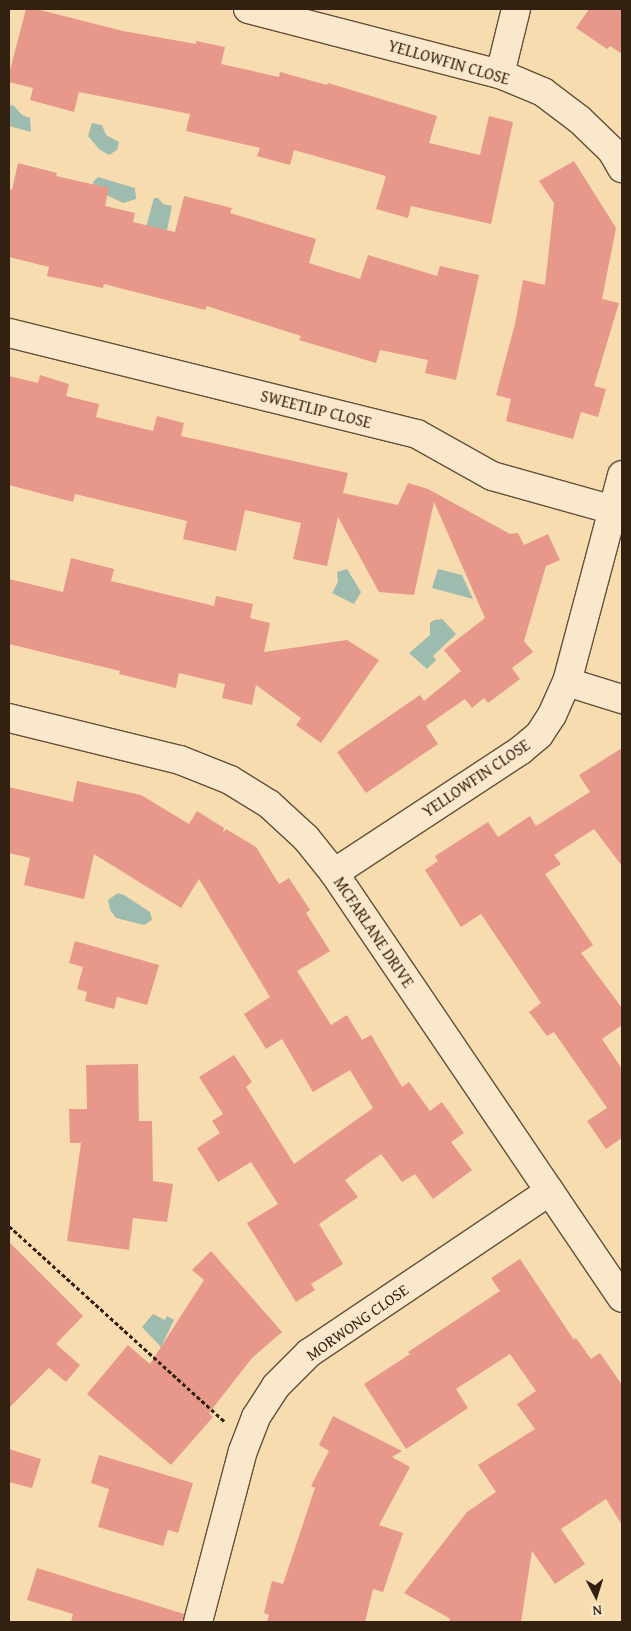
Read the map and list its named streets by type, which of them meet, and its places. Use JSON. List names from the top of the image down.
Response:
{
  "streets": {
    "street": [
      "YELLOWFIN CLOSE",
      "SWEETLIP CLOSE",
      "MCFARLANE DRIVE",
      "MORWONG CLOSE"
    ]
  },
  "crossings": [
    ["YELLOWFIN CLOSE", "SWEETLIP CLOSE"],
    ["YELLOWFIN CLOSE", "MCFARLANE DRIVE"],
    ["MCFARLANE DRIVE", "MORWONG CLOSE"]
  ],
  "north": "bottom"
}
